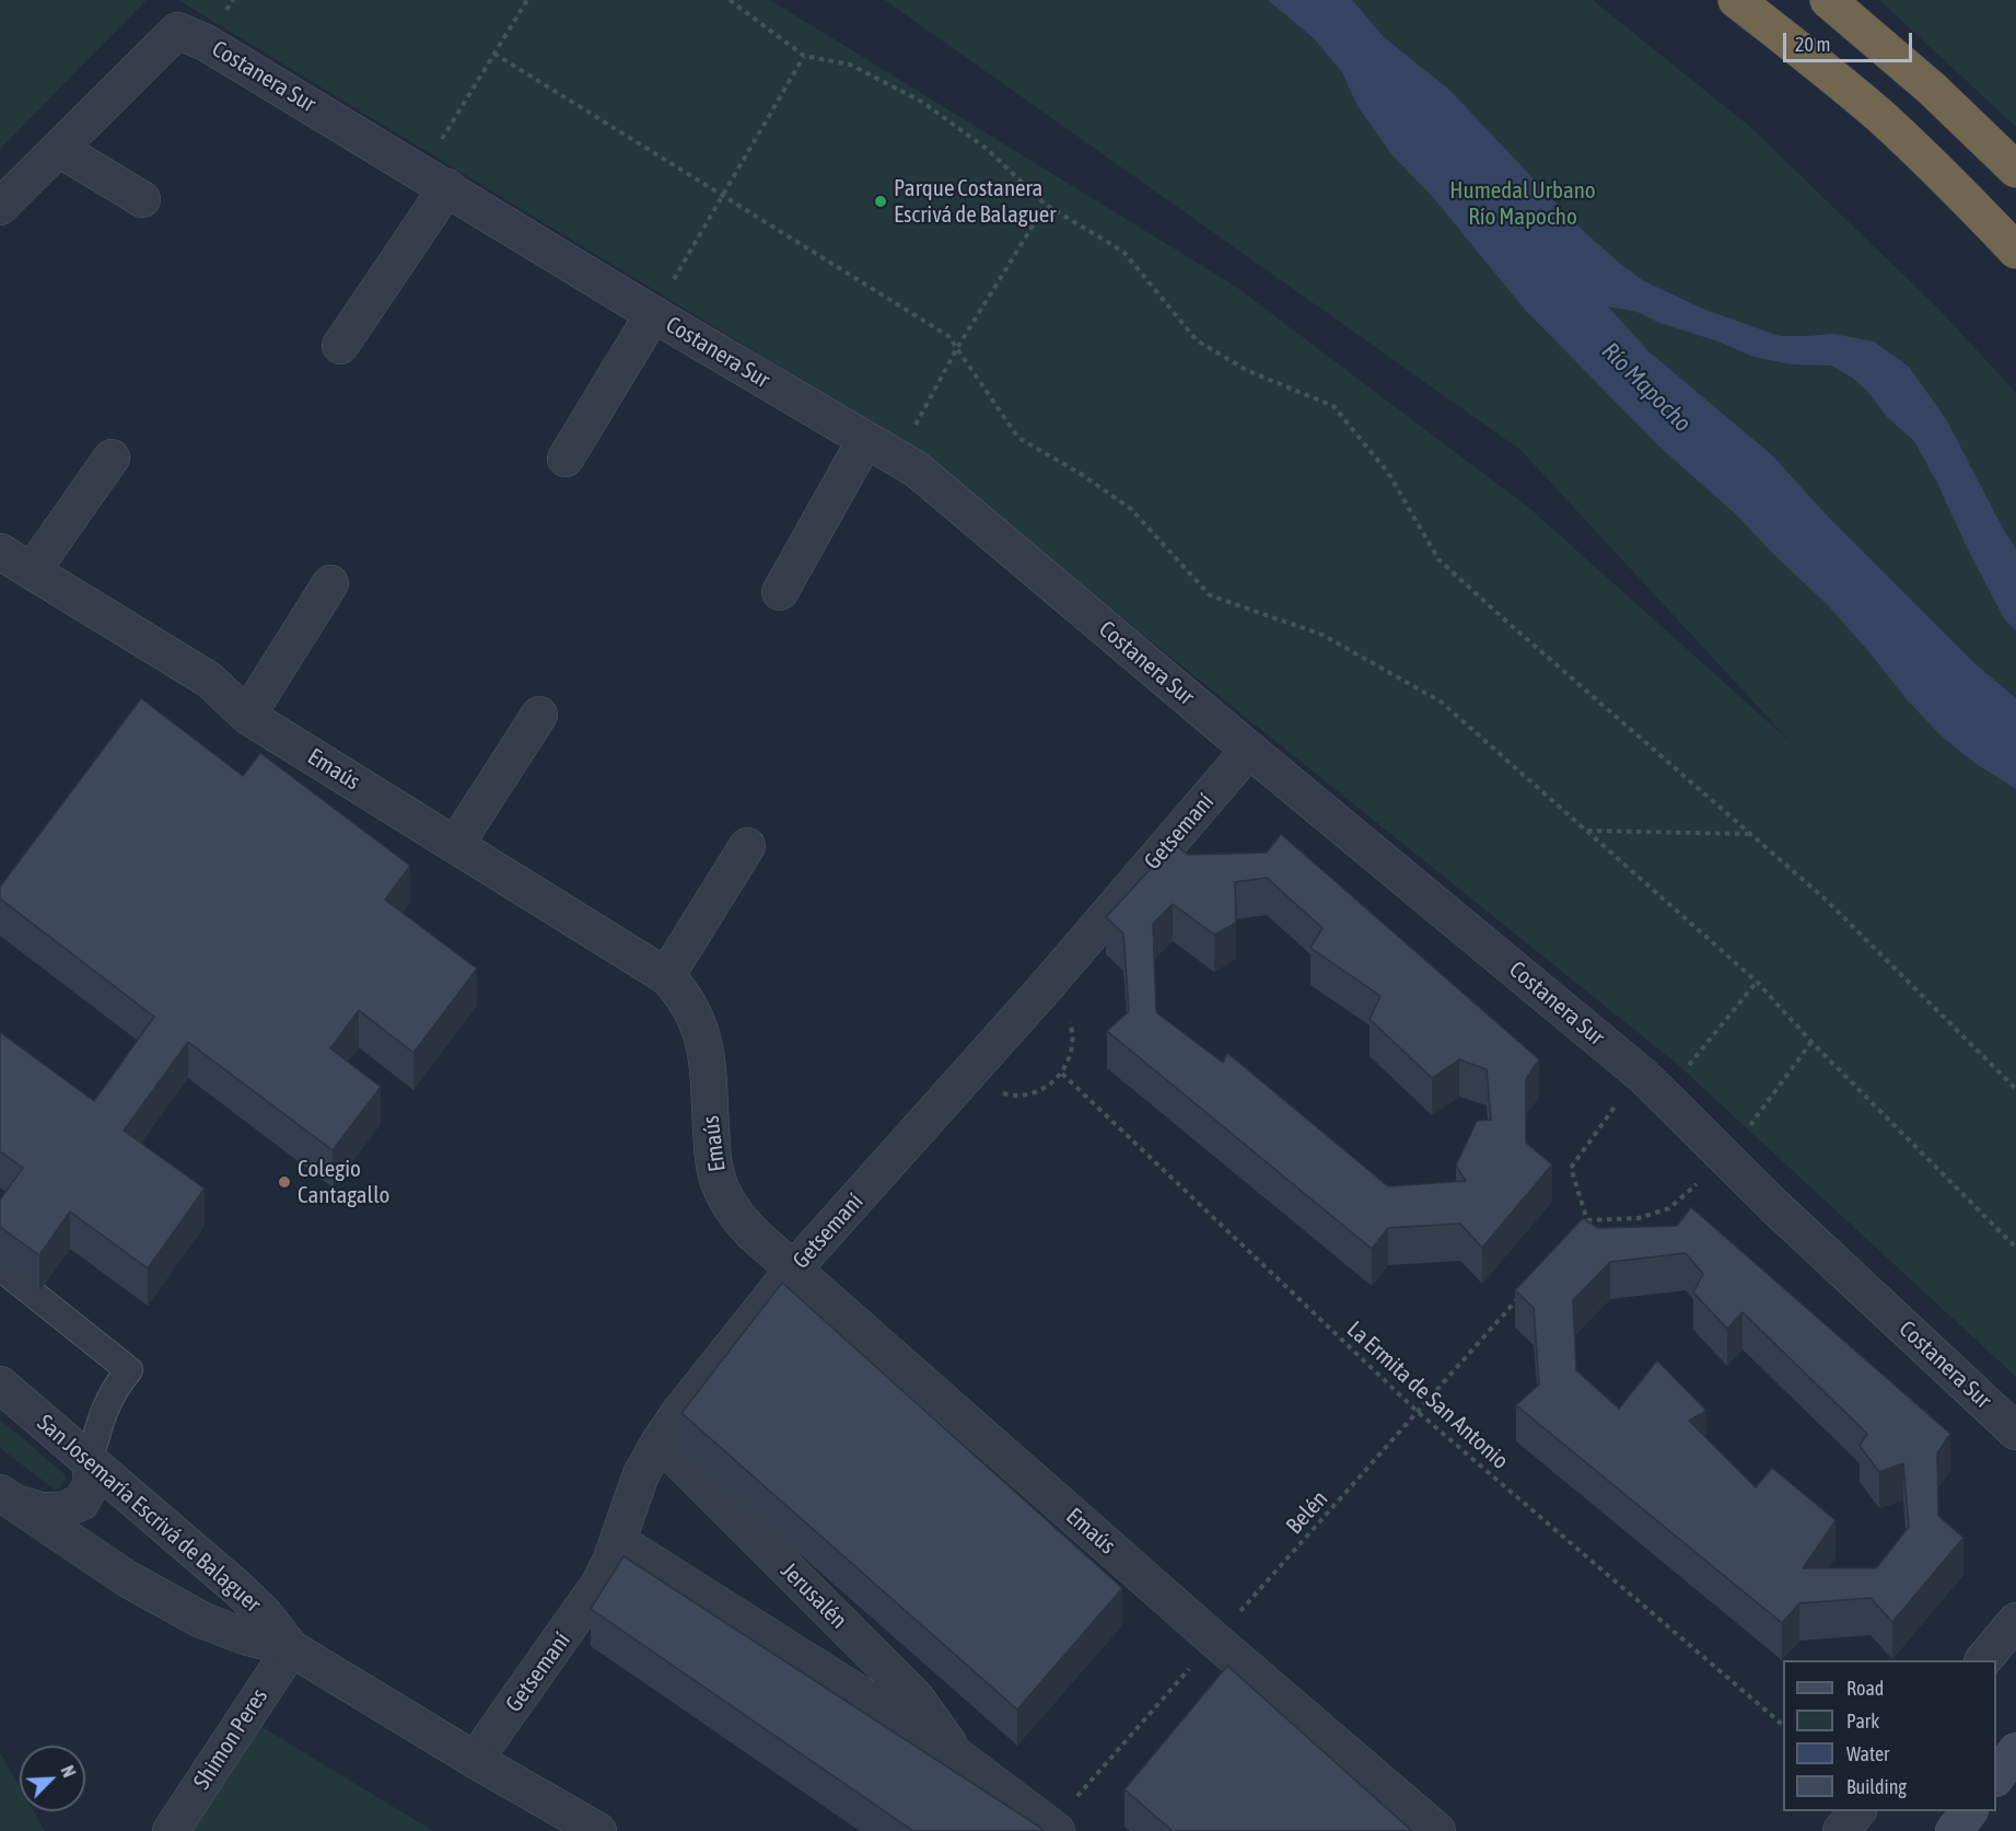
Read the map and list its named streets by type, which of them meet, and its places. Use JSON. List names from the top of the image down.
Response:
{
  "streets": {
    "street": [
      "Costanera Sur",
      "Emaús",
      "Getsemaní",
      "San Josemaría Escrivá de Balaguer",
      "Jerusalén",
      "Shimon Peres"
    ],
    "path": ["La Ermita de San Antonio", "Belén"]
  },
  "crossings": [
    ["Costanera Sur", "Getsemaní"],
    ["Emaús", "Getsemaní"],
    ["Emaús", "Belén"],
    ["Getsemaní", "San Josemaría Escrivá de Balaguer"],
    ["Getsemaní", "Jerusalén"],
    ["La Ermita de San Antonio", "Belén"],
    ["Belén", "Jerusalén"],
    ["San Josemaría Escrivá de Balaguer", "Shimon Peres"]
  ],
  "water": ["Río Mapocho"],
  "parks": ["Humedal Urbano Río Mapocho"],
  "places": ["Parque Costanera Escrivá de Balaguer", "Colegio Cantagallo"],
  "legend": [
    "Road",
    "Park",
    "Water",
    "Building"
  ],
  "scale_bar": "20 m",
  "north": "top right"
}
